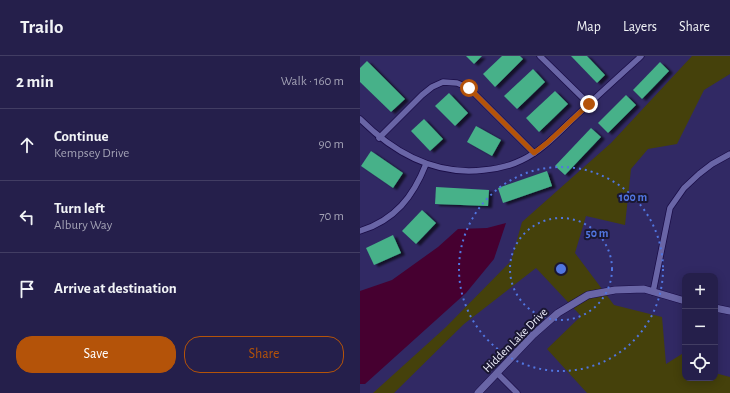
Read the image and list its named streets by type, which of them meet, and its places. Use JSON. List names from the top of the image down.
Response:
{
  "streets": {
    "street": ["Hidden Lake Drive"]
  },
  "page": {
    "header": "Trailo",
    "nav": ["Map", "Layers", "Share"],
    "heading": ["2 min", "Walk · 160 m"],
    "list": [
      ["Continue", "Kempsey Drive", "90 m"],
      ["Turn left", "Albury Way", "70 m"],
      "Arrive at destination"
    ],
    "map_buttons": ["+", "−"],
    "buttons": ["Save", "Share"]
  },
  "rings": ["100 m", "50 m"]
}
